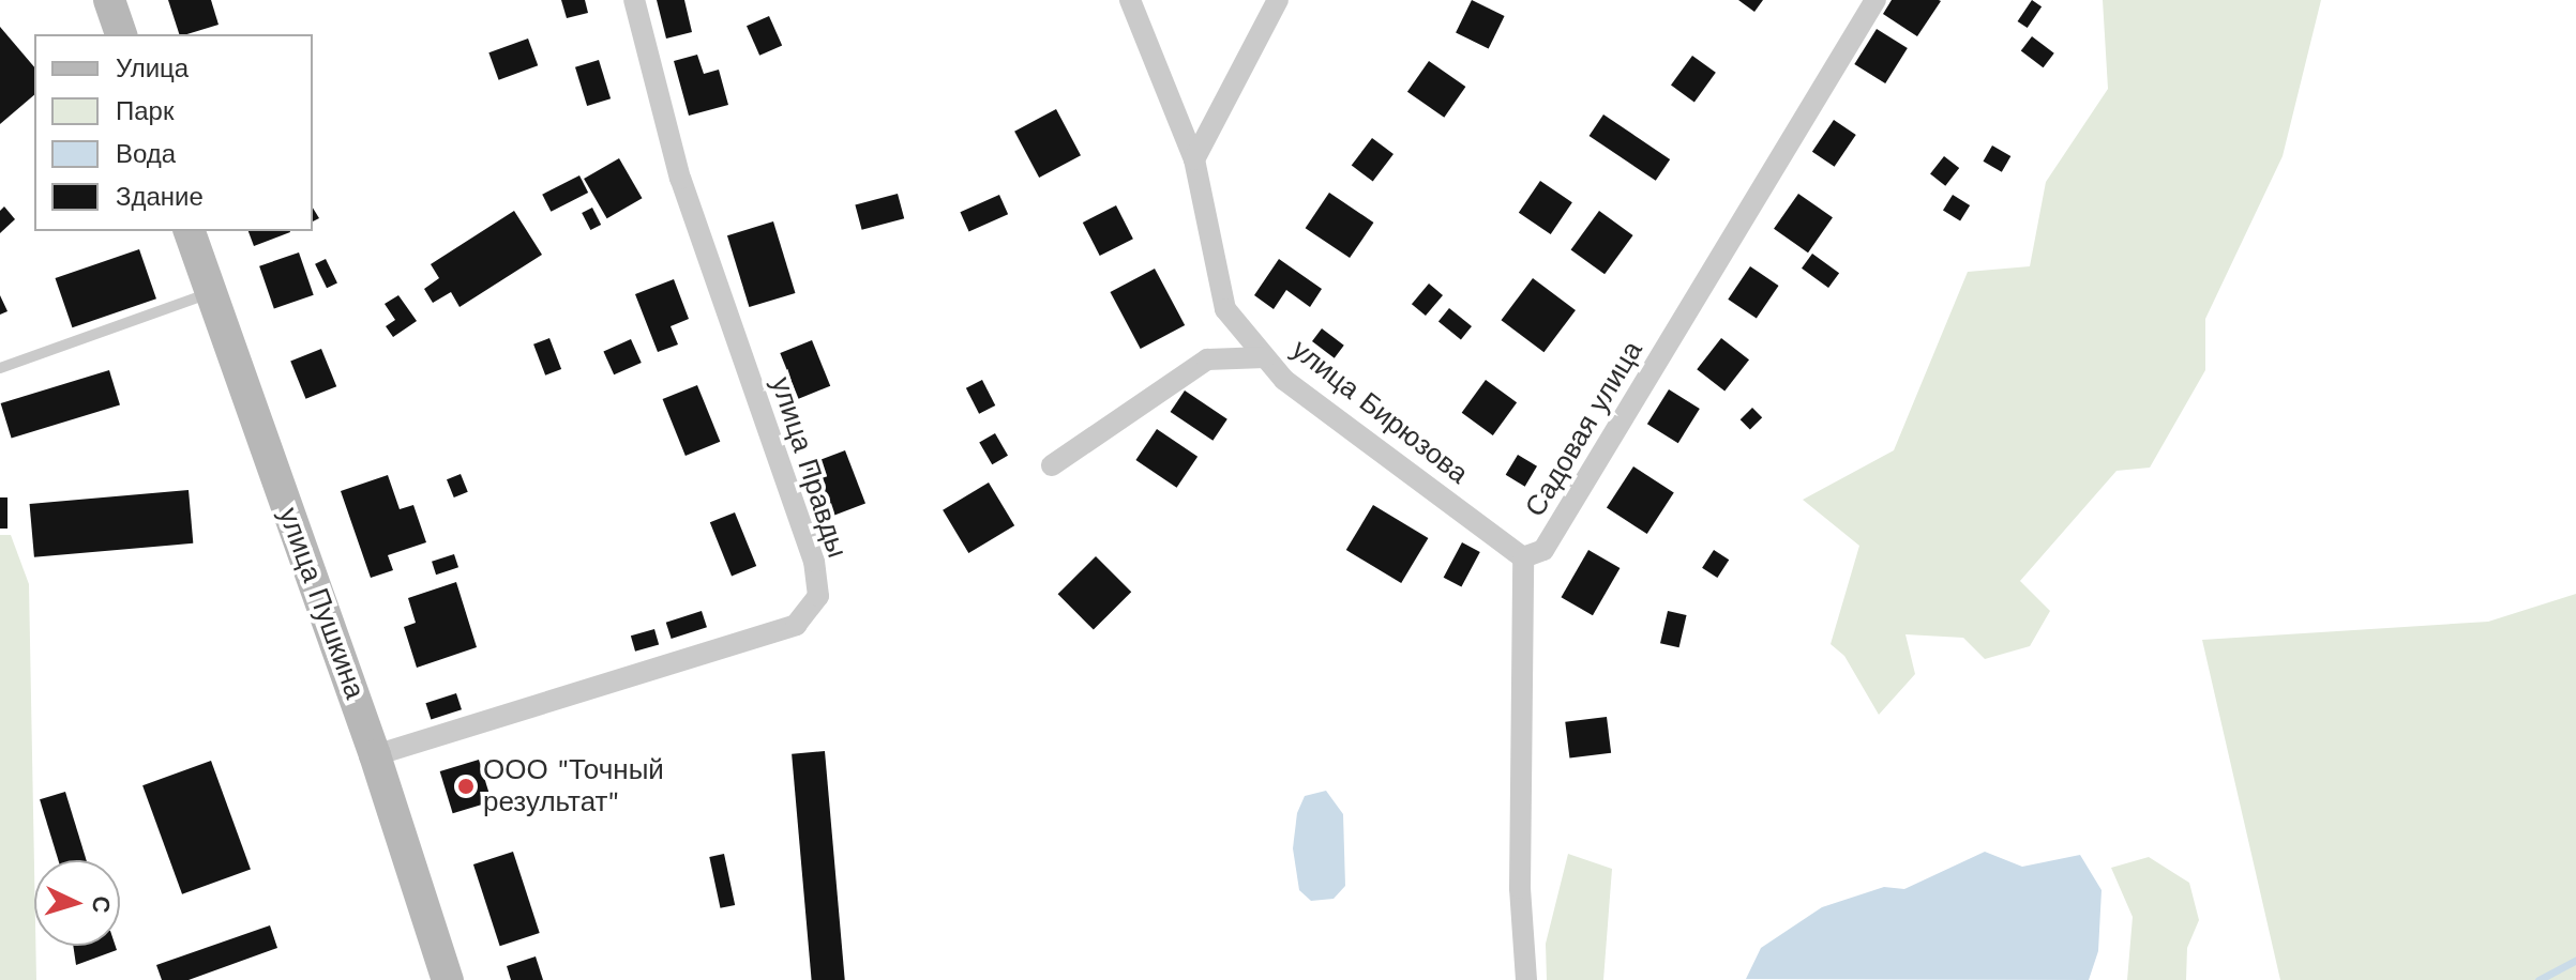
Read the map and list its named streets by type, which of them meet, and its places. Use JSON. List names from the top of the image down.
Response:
{
  "streets": {
    "main road": ["улица Пушкина"],
    "street": ["улица Бирюзова", "Садовая улица", "улица Правды"]
  },
  "crossings": [
    ["улица Бирюзова", "Садовая улица"],
    ["улица Правды", "улица Пушкина"]
  ],
  "places": ["ООО \"Точный результат\""],
  "legend": [
    "Улица",
    "Парк",
    "Вода",
    "Здание"
  ],
  "north": "right"
}
